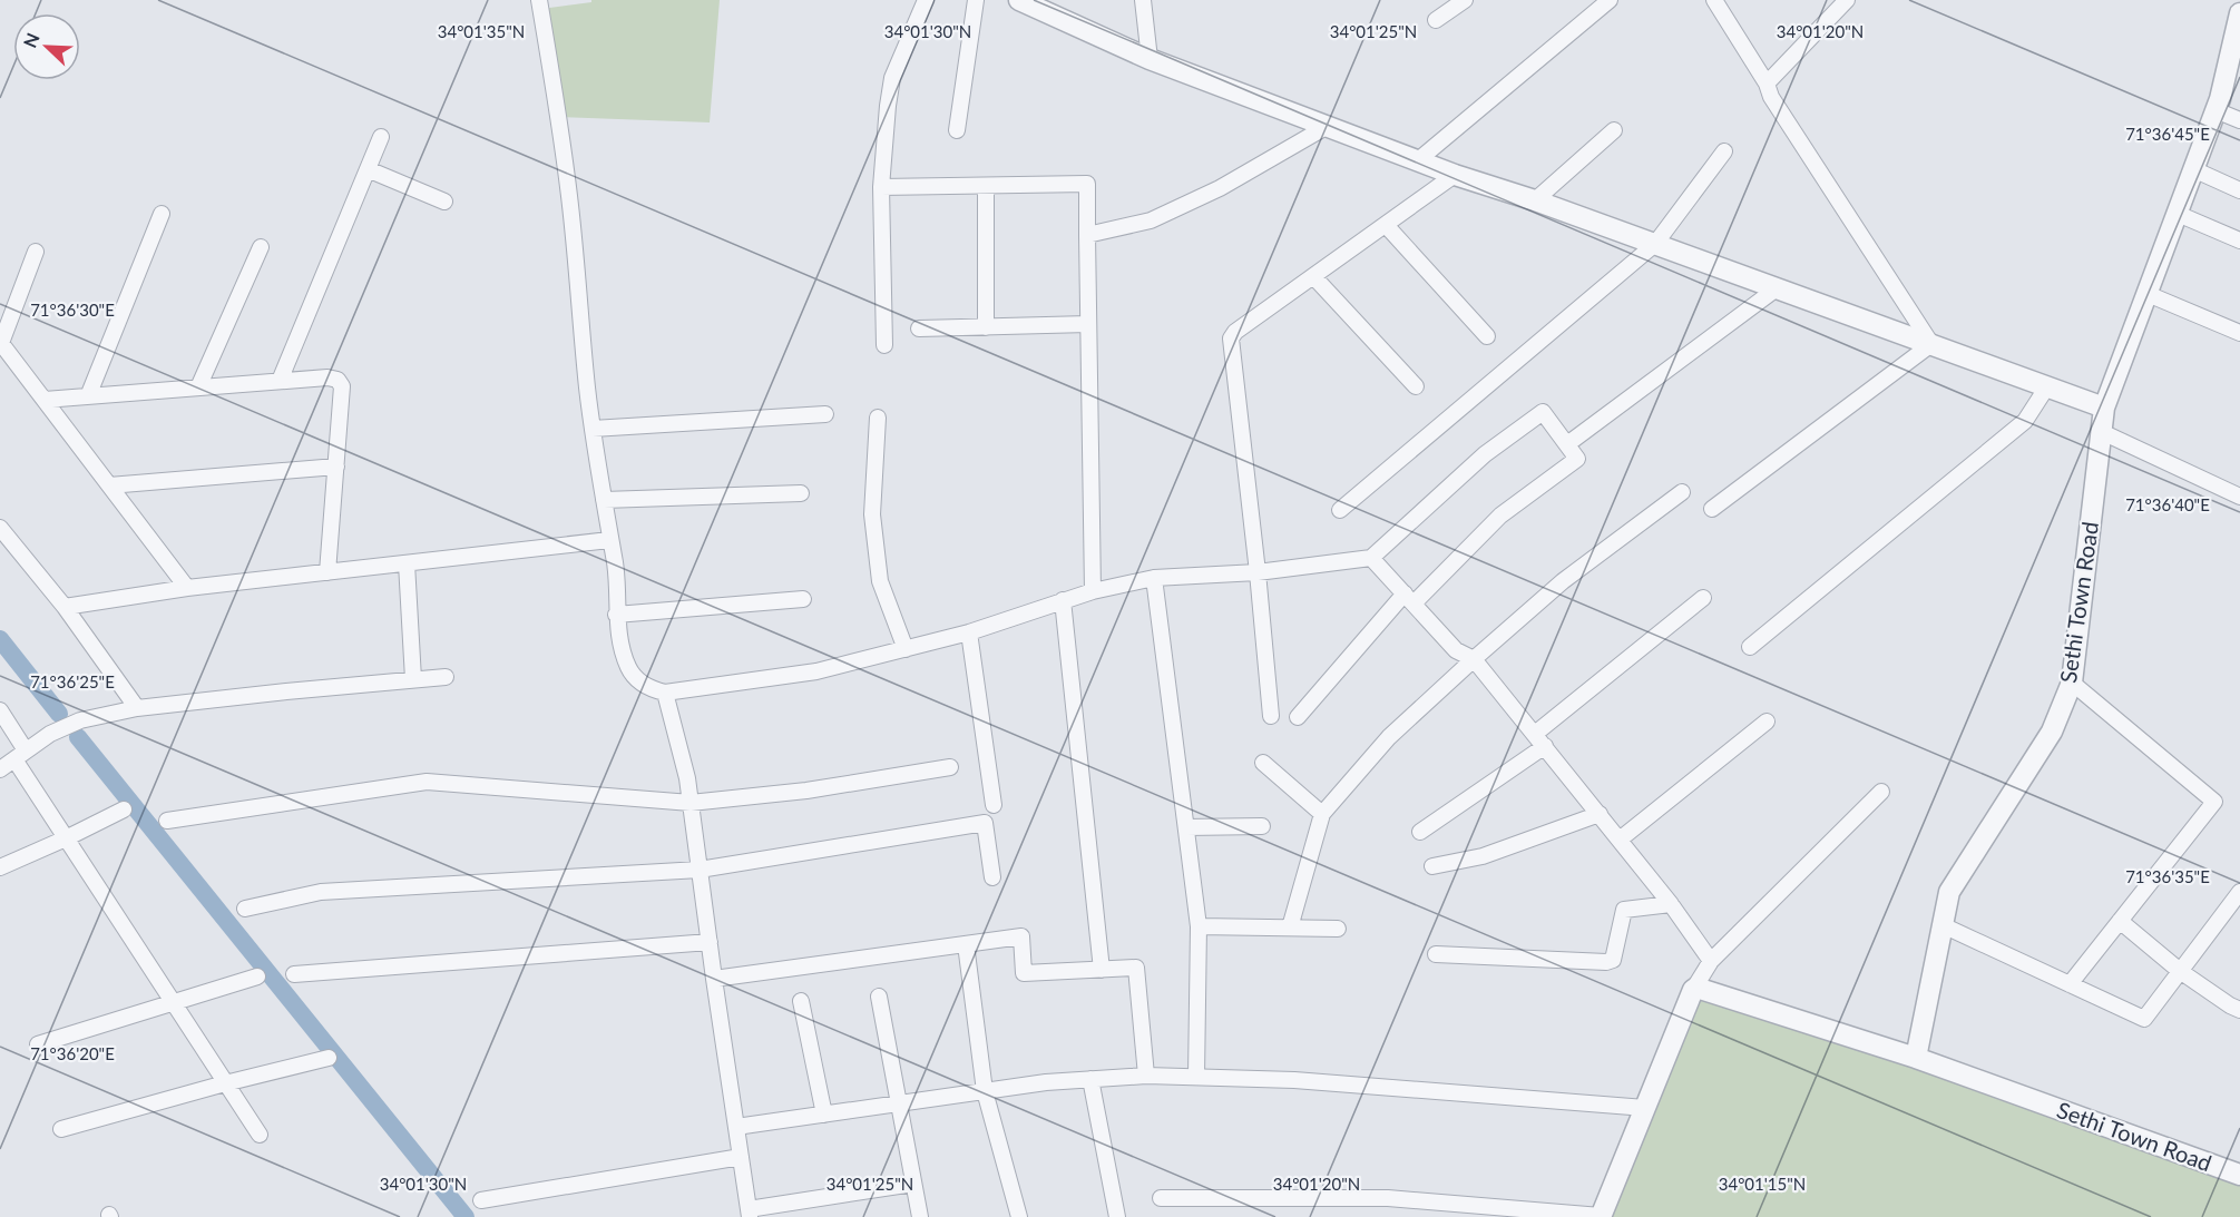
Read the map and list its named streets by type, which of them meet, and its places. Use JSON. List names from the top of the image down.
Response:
{
  "streets": {
    "street": ["Sethi Town Road"]
  },
  "north": "top left",
  "coordinates": [
    "34°01'35\"N",
    "34°01'25\"N",
    "34°01'30\"N",
    "34°01'20\"N",
    "71°36'45\"E",
    "71°36'30\"E",
    "71°36'40\"E",
    "71°36'25\"E",
    "71°36'35\"E",
    "71°36'20\"E",
    "34°01'15\"N"
  ]
}
